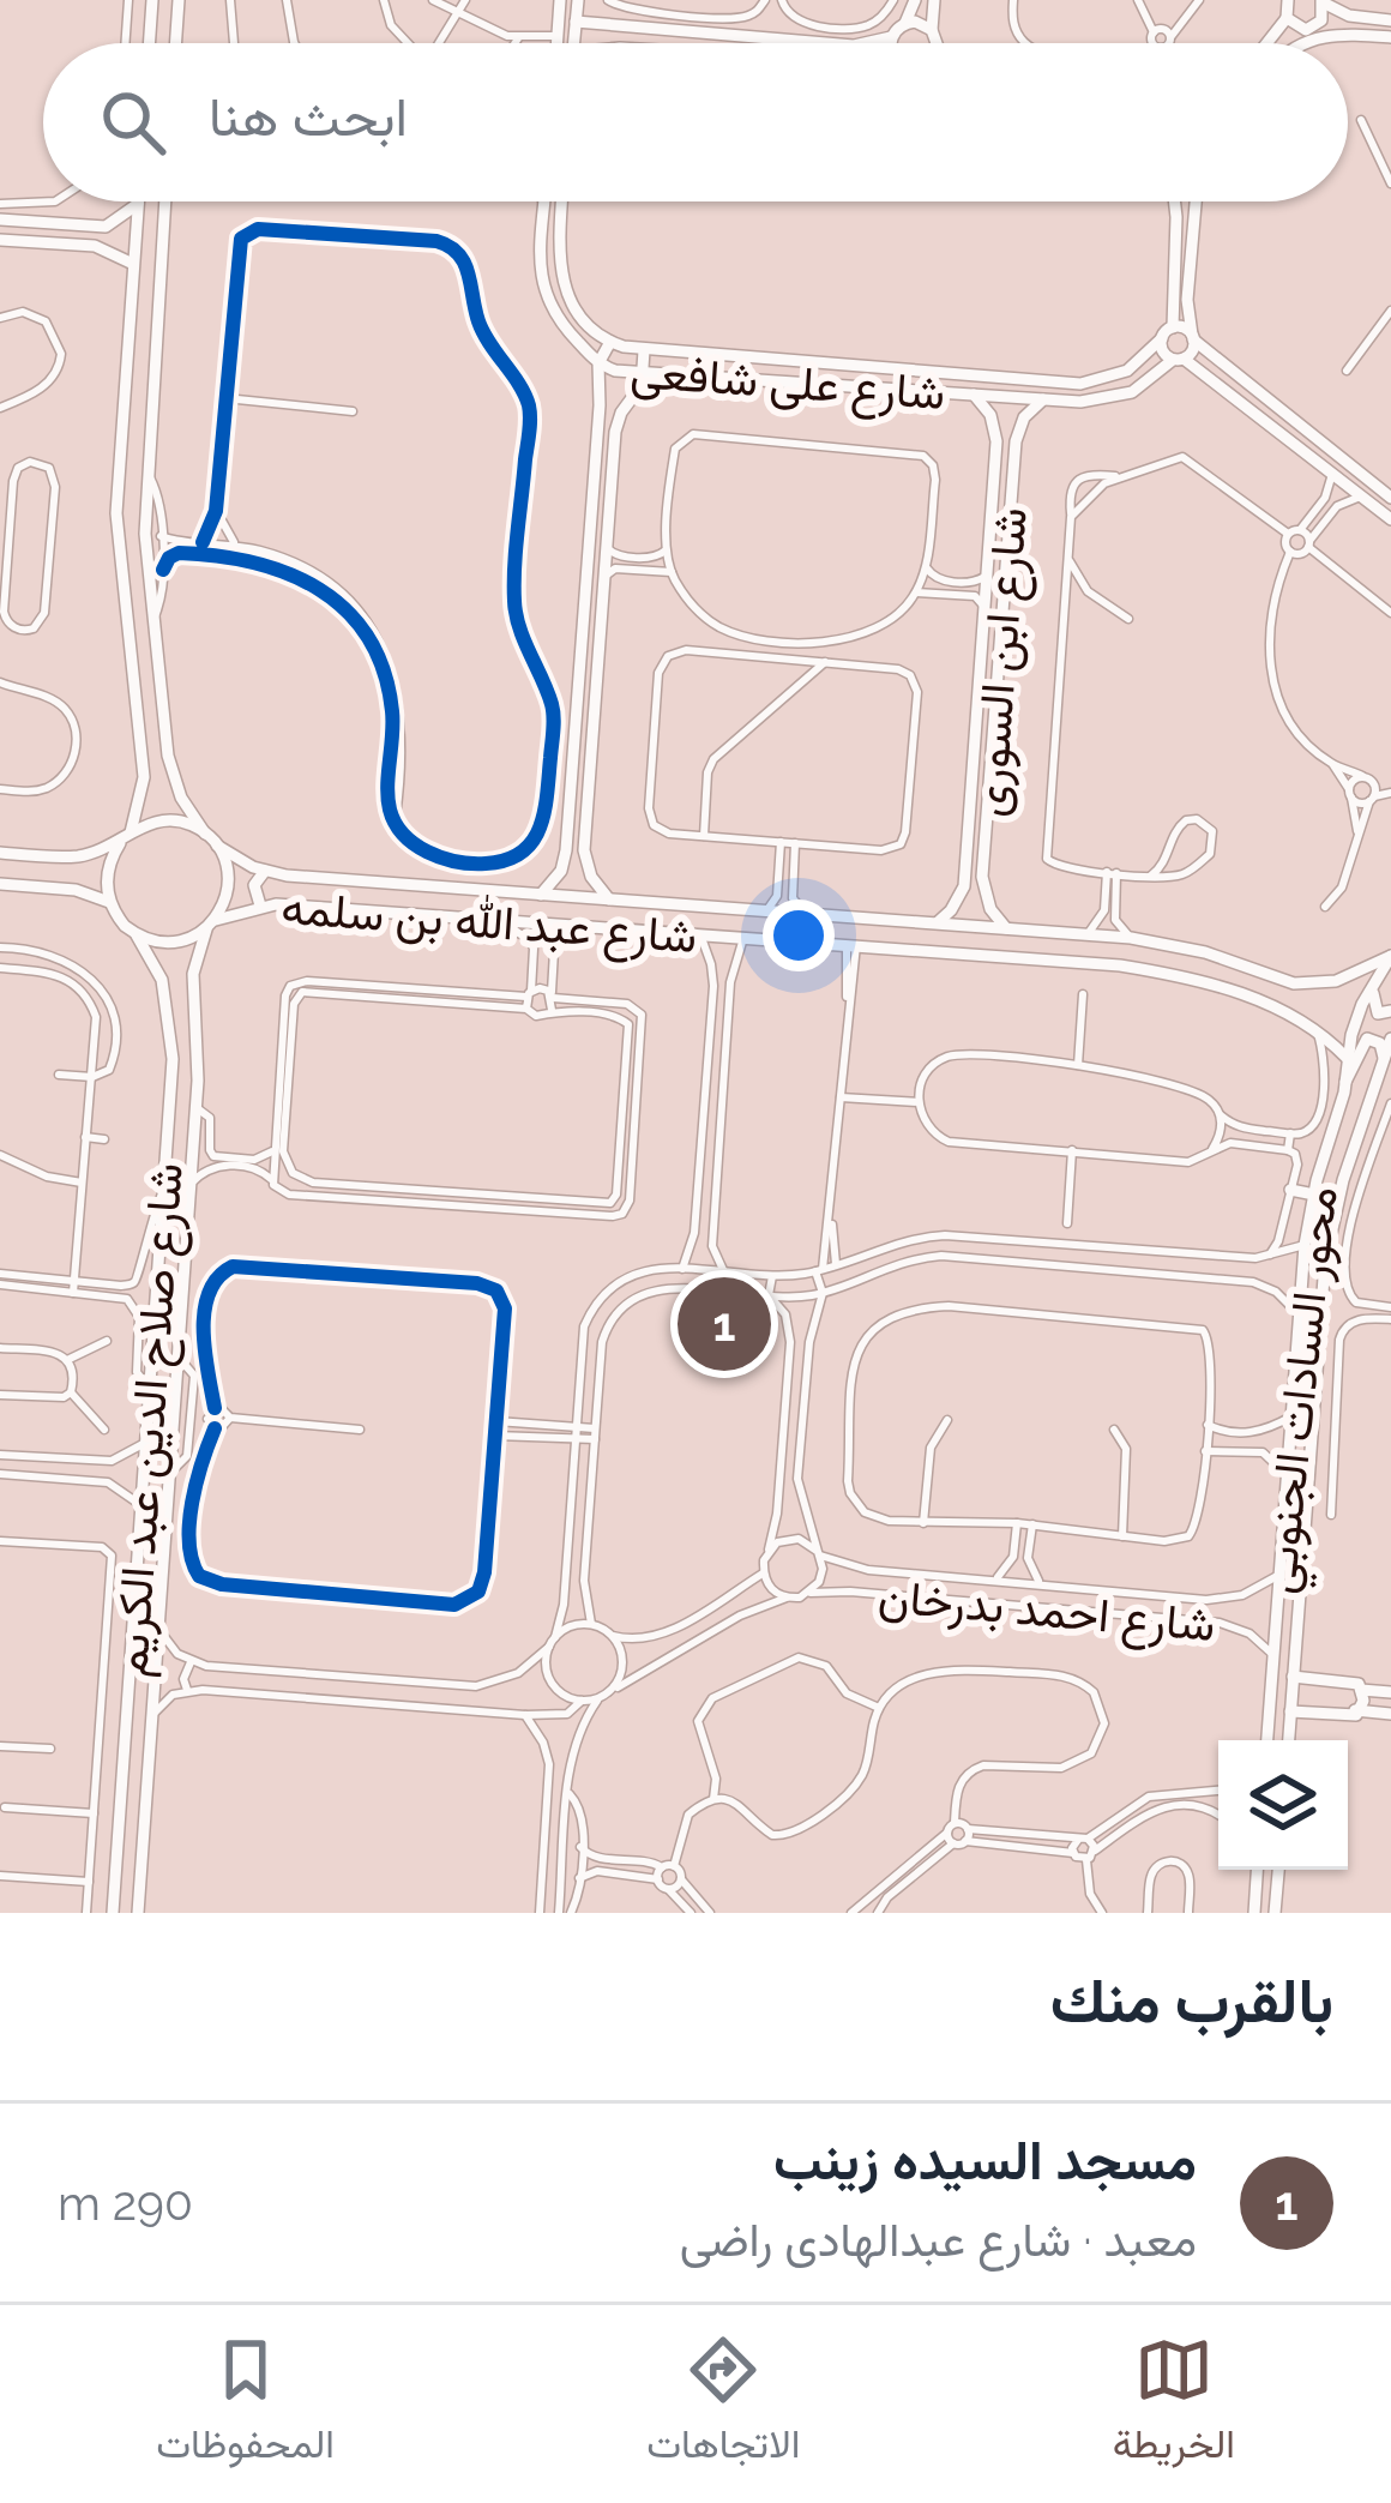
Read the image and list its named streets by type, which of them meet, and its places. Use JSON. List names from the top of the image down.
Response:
{
  "streets": {
    "main road": [
      "شارع على شافعى",
      "شارع ابن السورى",
      "شارع عبد الله بن سلمه",
      "محور السادات الجنوبي",
      "شارع صلاح الدين عبد الكريم"
    ],
    "street": ["شارع احمد بدرخان"]
  },
  "crossings": [
    ["شارع على شافعى", "شارع ابن السورى"],
    ["شارع ابن السورى", "شارع عبد الله بن سلمه"],
    ["شارع عبد الله بن سلمه", "محور السادات الجنوبي"],
    ["شارع عبد الله بن سلمه", "شارع صلاح الدين عبد الكريم"],
    ["محور السادات الجنوبي", "شارع احمد بدرخان"]
  ],
  "page": {
    "search": "ابحث هنا",
    "pins": "1",
    "heading": "بالقرب منك",
    "list": [
      {
        "mark": "1",
        "name": "مسجد السيده زينب",
        "note": "معبد · شارع عبدالهادى راضى",
        "value": "290 m"
      }
    ],
    "nav": ["الخريطة", "الاتجاهات", "المحفوظات"]
  }
}
